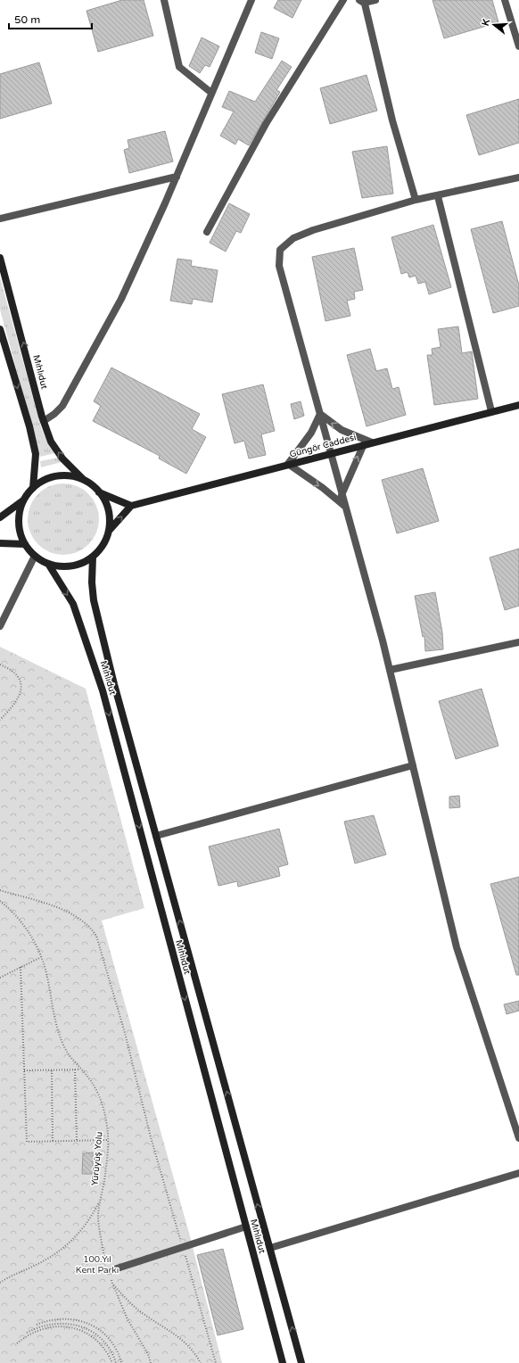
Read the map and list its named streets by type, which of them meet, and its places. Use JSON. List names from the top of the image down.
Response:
{
  "streets": {
    "main road": ["Mıhlıdut", "Güngör Caddesi"],
    "path": ["Yürüyüş Yolu"]
  },
  "parks": ["100.Yıl Kent Parkı"],
  "scale_bar": "50 m",
  "north": "left"
}
